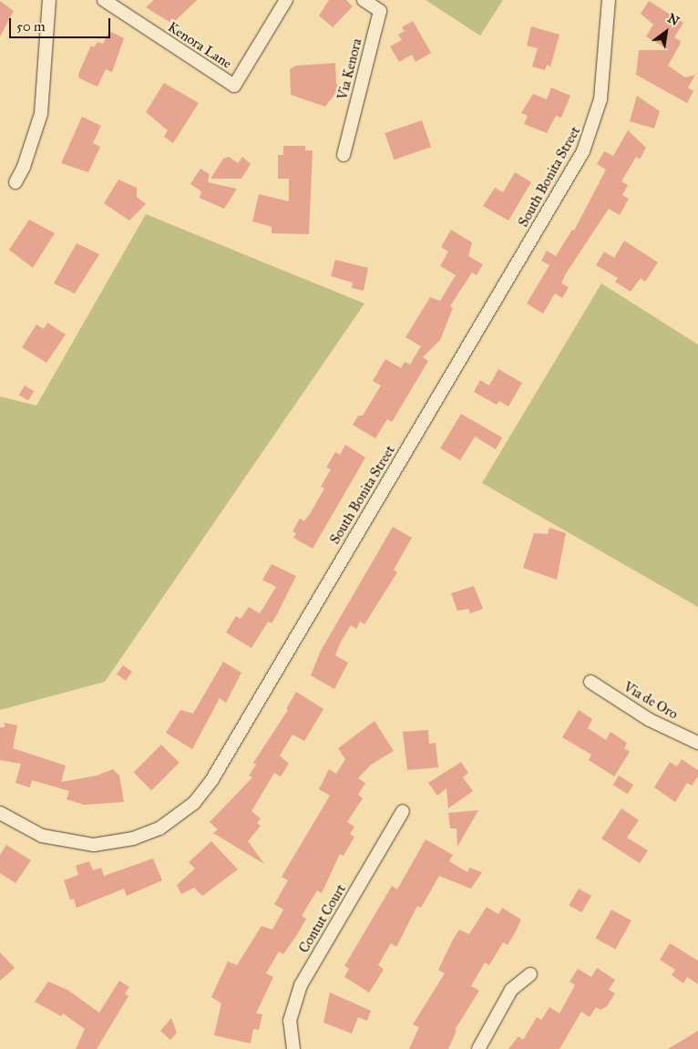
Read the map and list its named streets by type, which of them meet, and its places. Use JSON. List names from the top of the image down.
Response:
{
  "streets": {
    "street": [
      "Kenora Lane",
      "Via Kenora",
      "South Bonita Street",
      "Via de Oro",
      "Contut Court"
    ]
  },
  "scale_bar": "50 m",
  "north": "top right"
}
